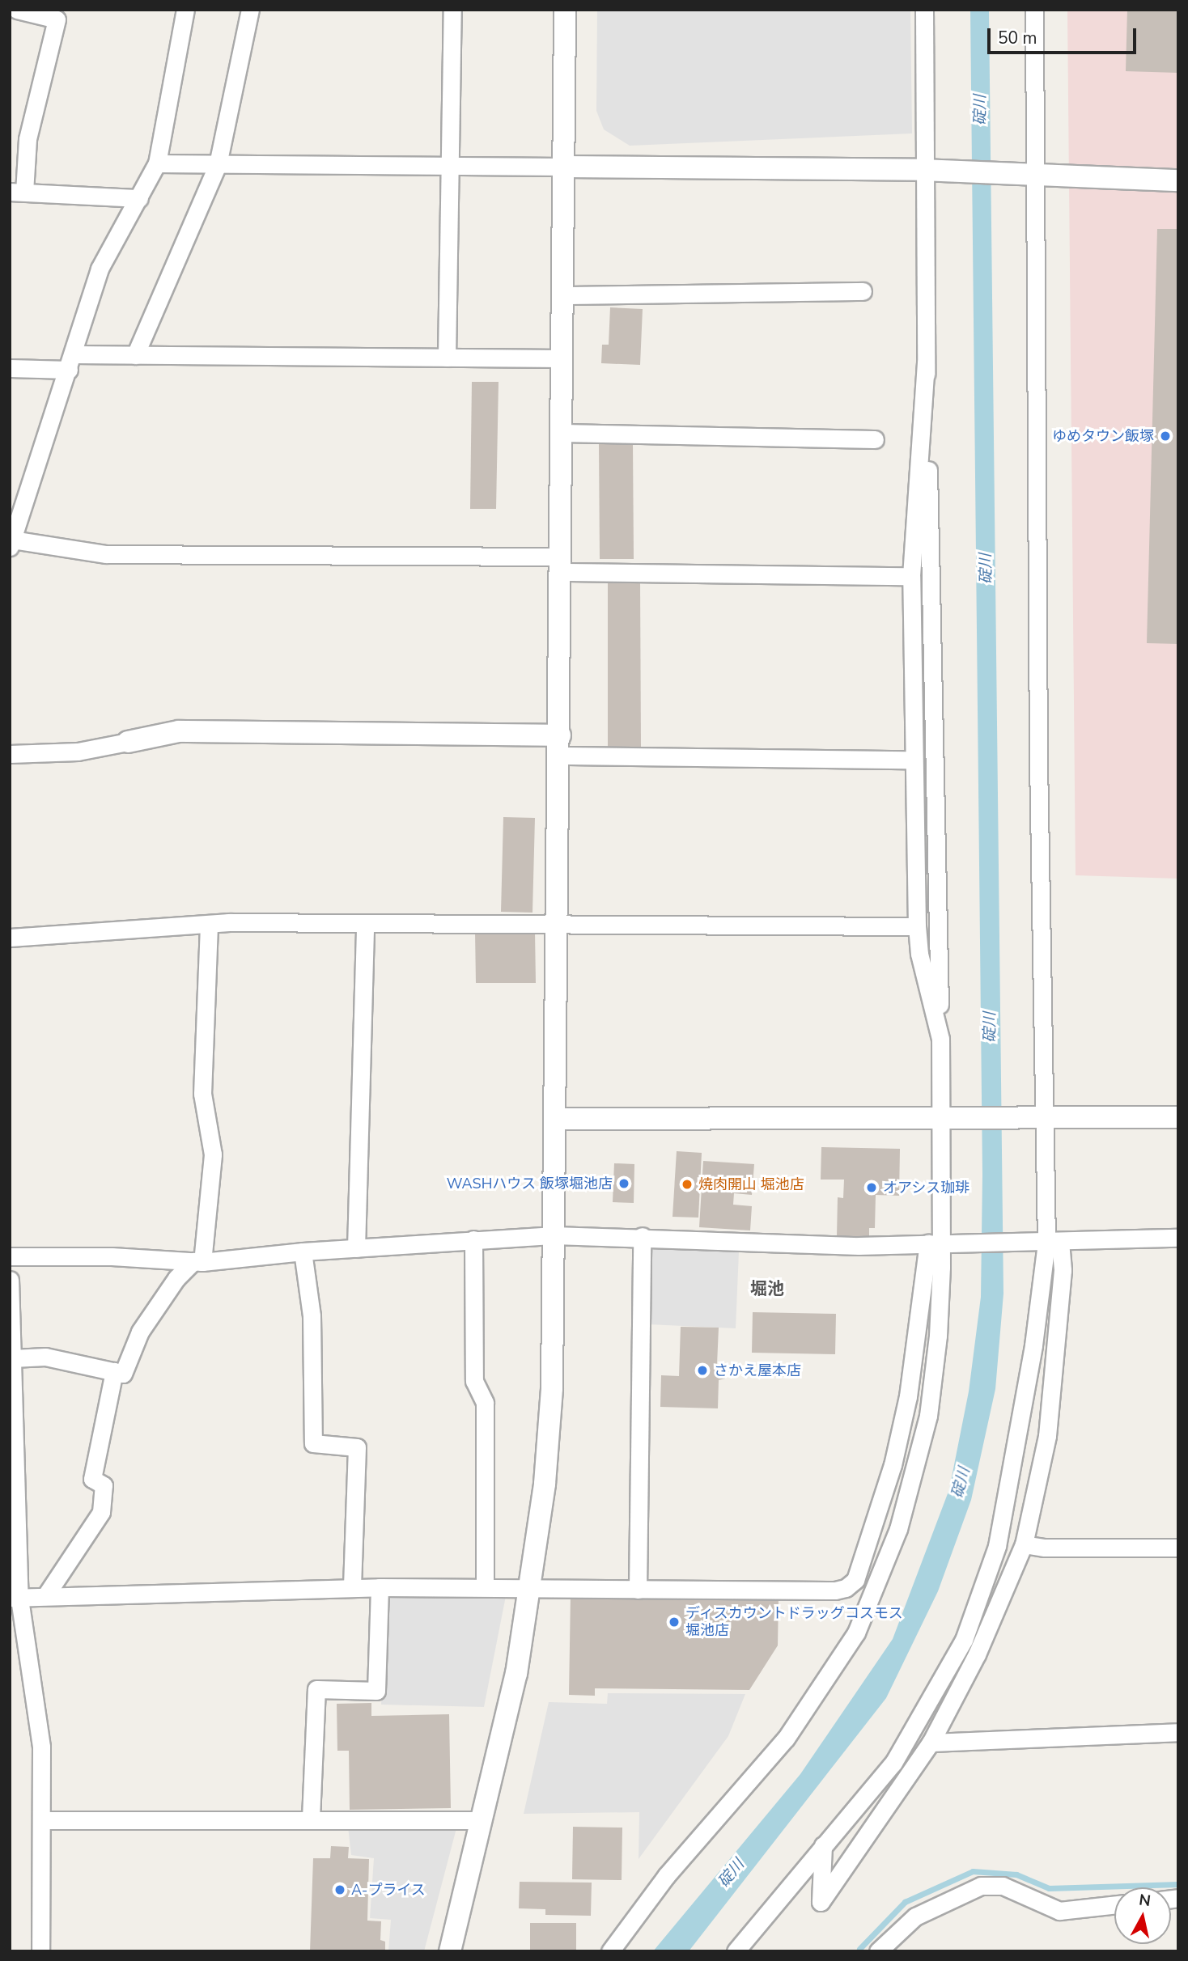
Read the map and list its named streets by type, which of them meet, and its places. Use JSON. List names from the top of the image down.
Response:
{
  "districts": ["堀池"],
  "water": ["碇川"],
  "places": [
    "ゆめタウン飯塚",
    "WASHハウス 飯塚堀池店",
    "焼肉開山 堀池店",
    "オアシス珈琲",
    "さかえ屋本店",
    "ディスカウントドラッグコスモス 堀池店",
    "A-プライス"
  ],
  "scale_bar": "50 m",
  "north": "top"
}
